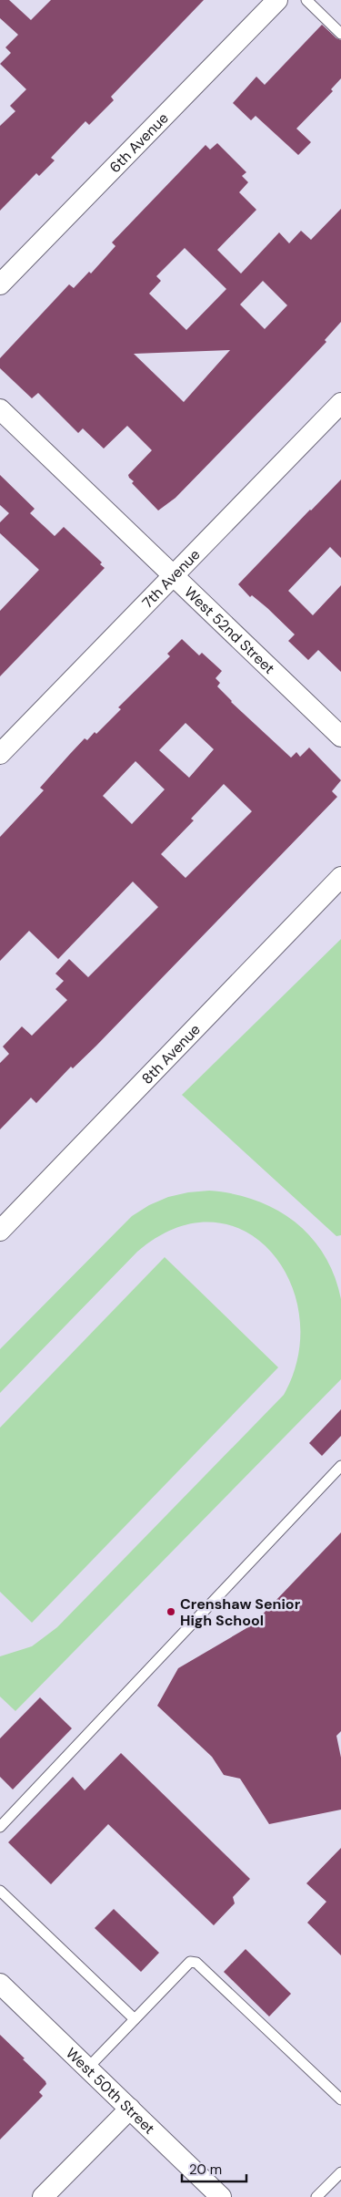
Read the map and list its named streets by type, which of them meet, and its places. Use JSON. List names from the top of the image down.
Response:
{
  "streets": {
    "street": [
      "6th Avenue",
      "7th Avenue",
      "West 52nd Street",
      "8th Avenue",
      "West 50th Street"
    ]
  },
  "crossings": [
    ["7th Avenue", "West 52nd Street"]
  ],
  "places": ["Crenshaw Senior High School"],
  "scale_bar": "20 m"
}
